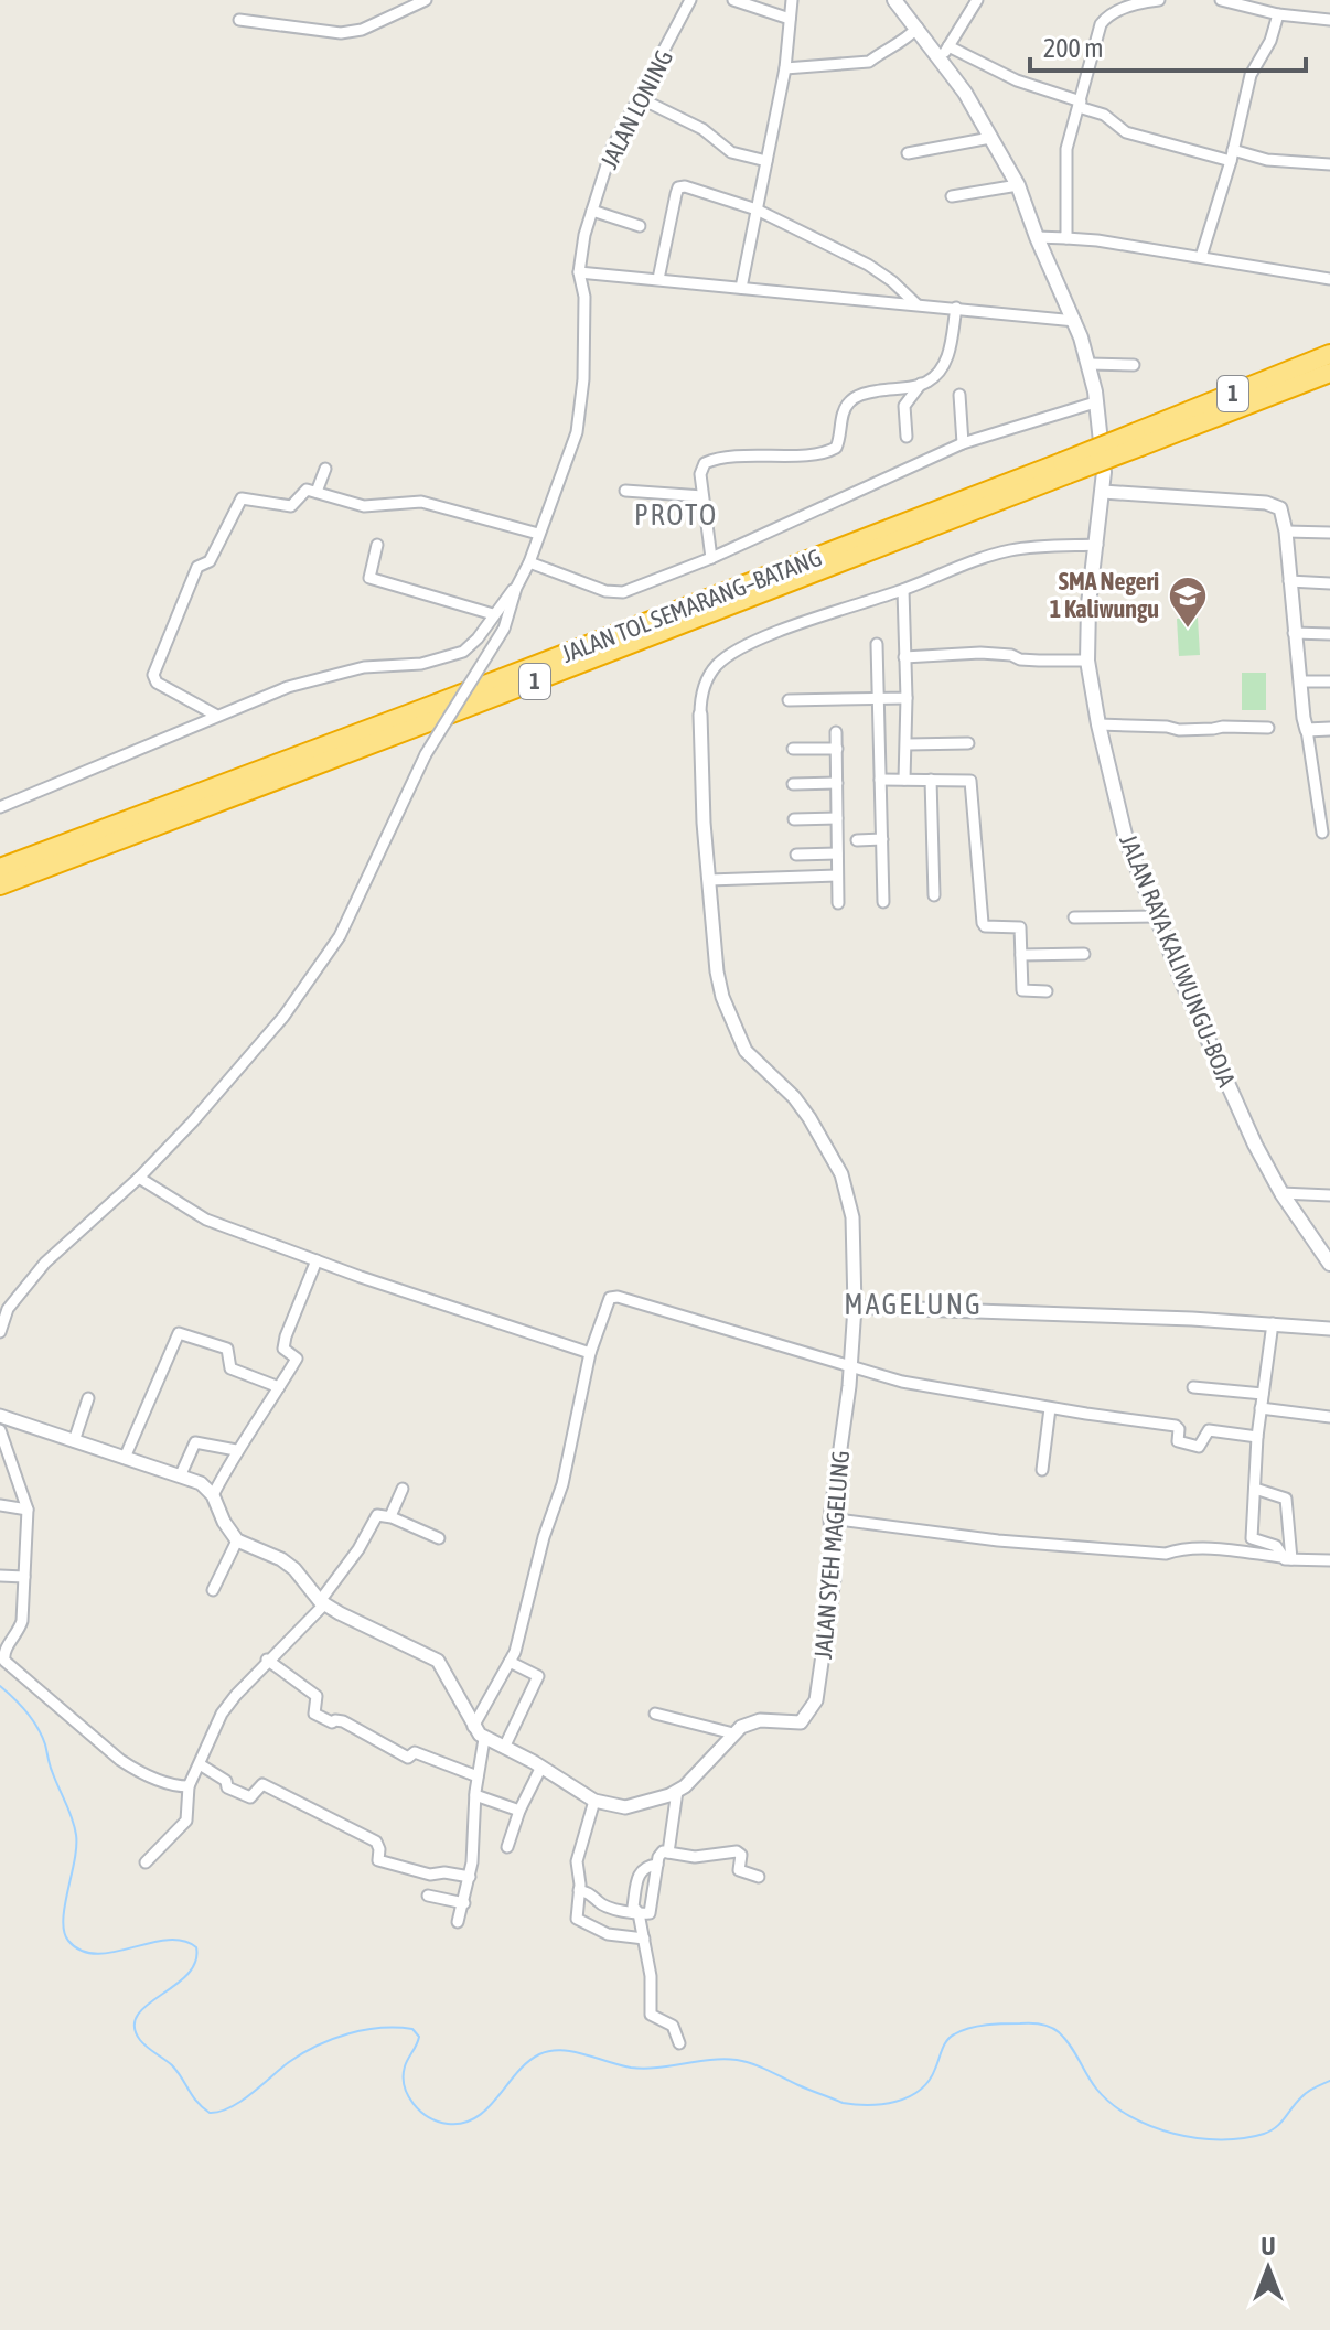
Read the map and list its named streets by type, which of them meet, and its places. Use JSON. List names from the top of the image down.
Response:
{
  "streets": {
    "highway": ["1", "JALAN TOL SEMARANG–BATANG"],
    "main road": ["JALAN RAYA KALIWUNGU-BOJA"],
    "street": ["JALAN LONING", "JALAN SYEH MAGELUNG"]
  },
  "districts": ["PROTO", "MAGELUNG"],
  "places": {
    "school or university": ["SMA Negeri 1 Kaliwungu"]
  },
  "scale_bar": "200 m",
  "north": "top"
}
